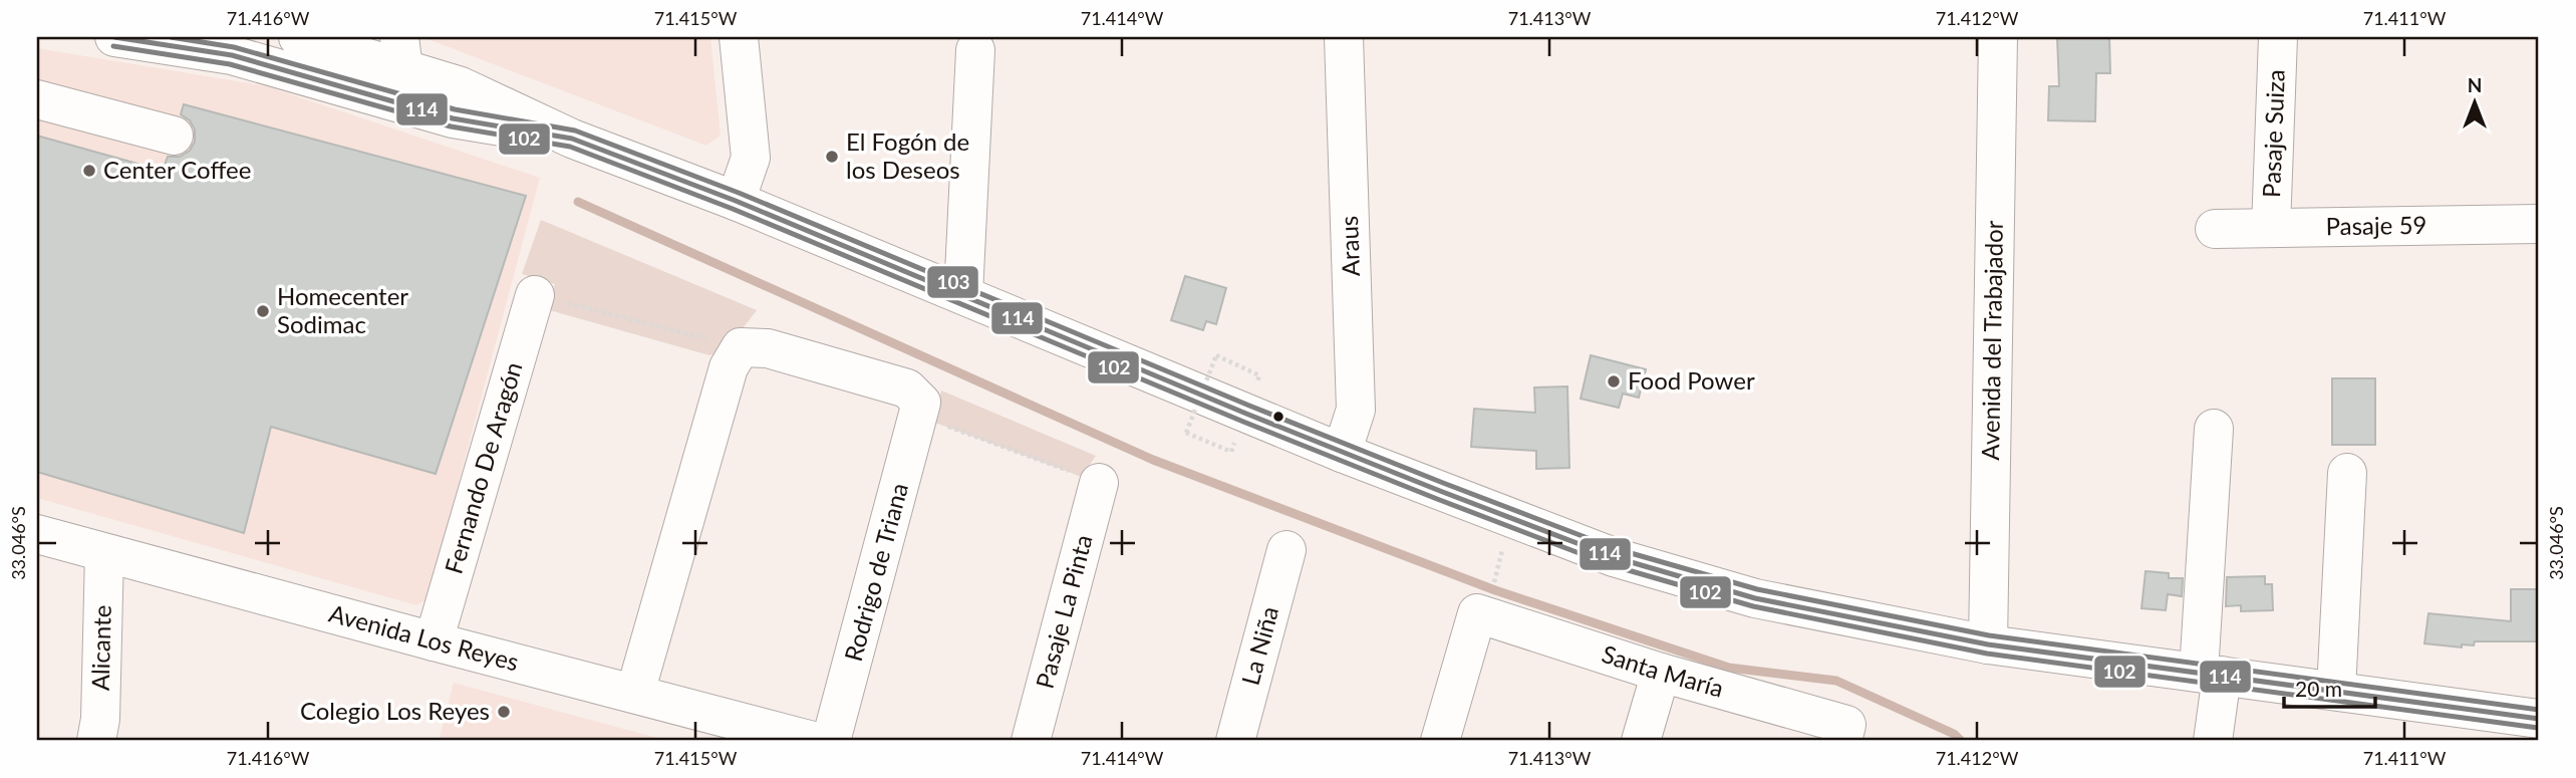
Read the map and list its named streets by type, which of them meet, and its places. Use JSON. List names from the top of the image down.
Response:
{
  "streets": {
    "street": [
      "Pasaje Suiza",
      "Pasaje 59",
      "Araus",
      "Avenida del Trabajador",
      "Fernando De Aragón",
      "Rodrigo de Triana",
      "Pasaje La Pinta",
      "Avenida Los Reyes",
      "La Niña",
      "Alicante",
      "Santa María"
    ]
  },
  "crossings": [
    ["Pasaje Suiza", "Pasaje 59"],
    ["Fernando De Aragón", "Avenida Los Reyes"],
    ["Avenida Los Reyes", "Alicante"]
  ],
  "places": [
    "El Fogón de los Deseos",
    "Center Coffee",
    "Homecenter Sodimac",
    "Food Power",
    "Colegio Los Reyes"
  ],
  "lines": ["transit line 114", "transit line 103", "transit line 102"],
  "scale_bar": "20 m",
  "north": "top",
  "coordinates": [
    "71.416°W",
    "71.415°W",
    "71.414°W",
    "71.413°W",
    "71.412°W",
    "71.411°W",
    "33.046°S"
  ]
}
